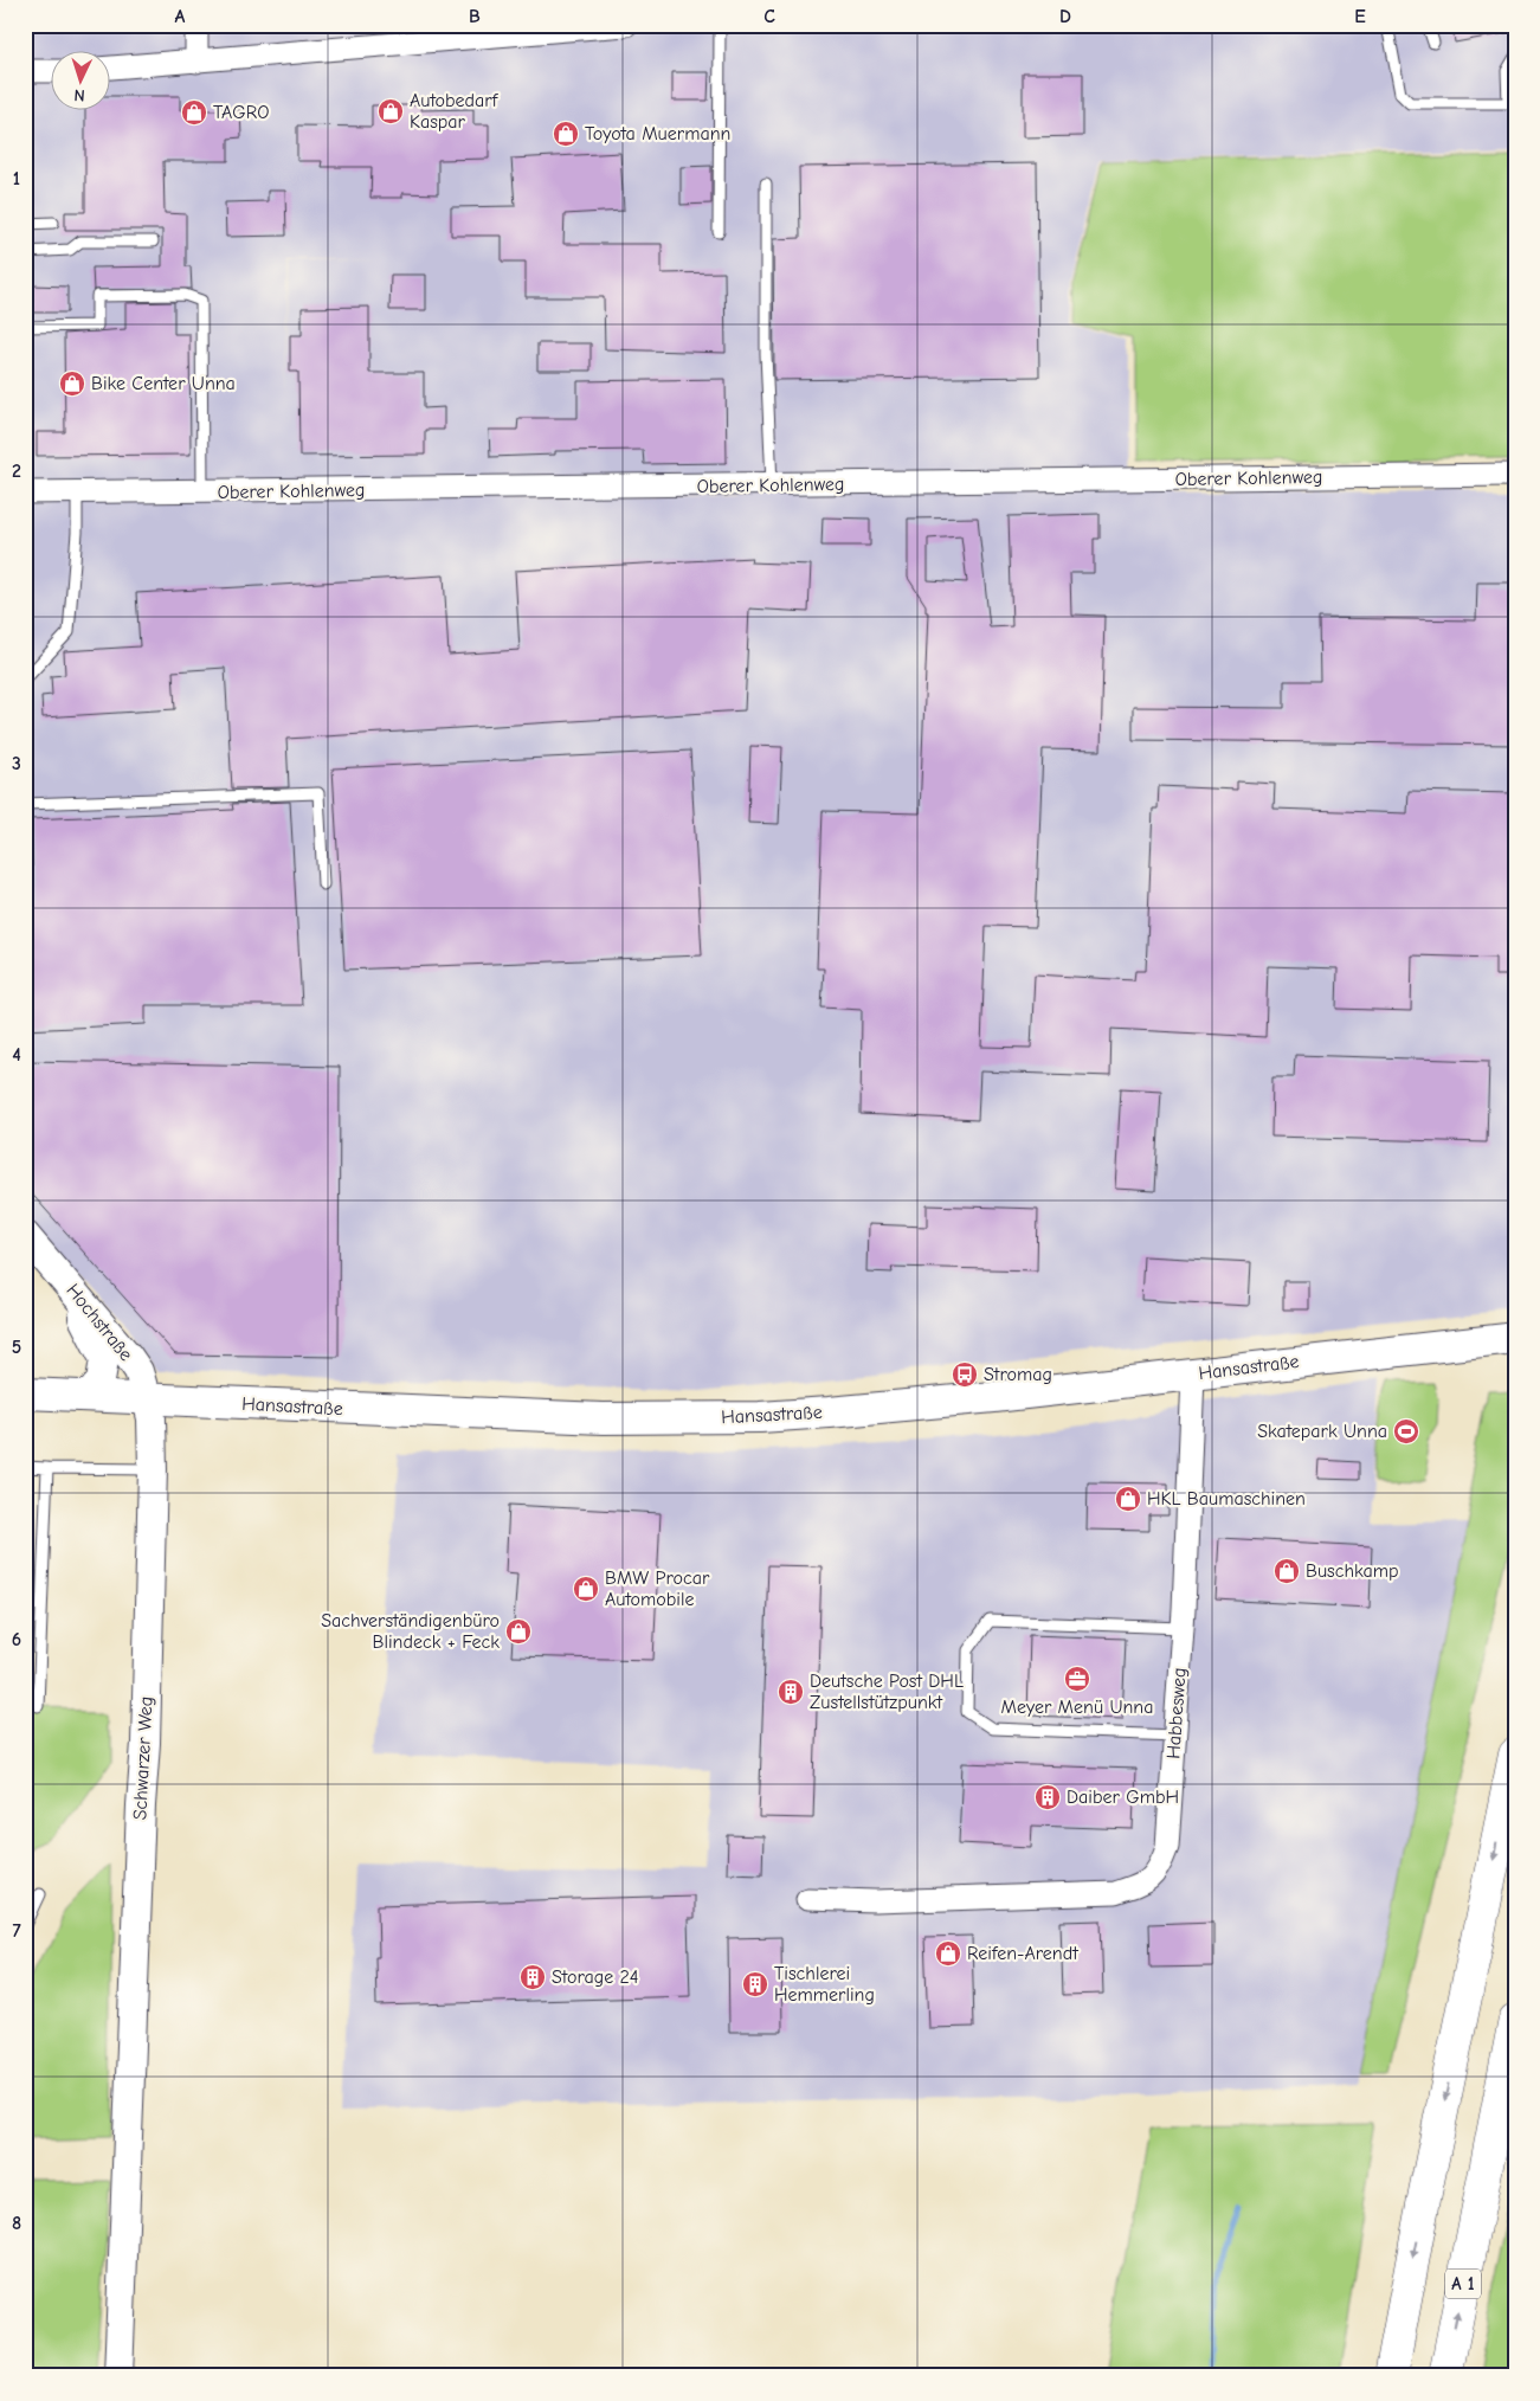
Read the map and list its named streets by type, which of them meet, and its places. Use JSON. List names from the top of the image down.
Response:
{
  "streets": {
    "highway": ["A 1"],
    "main road": ["Hansastraße"],
    "street": [
      "Oberer Kohlenweg",
      "Hochstraße",
      "Habbesweg",
      "Schwarzer Weg"
    ]
  },
  "crossings": [
    ["Hochstraße", "Hansastraße"],
    ["Hochstraße", "Schwarzer Weg"],
    ["Hansastraße", "Habbesweg"],
    ["Hansastraße", "Schwarzer Weg"]
  ],
  "places": {
    "shop": [
      "Autobedarf Kaspar",
      "TAGRO",
      "Toyota Muermann",
      "Bike Center Unna",
      "HKL Baumaschinen",
      "Buschkamp",
      "BMW Procar Automobile",
      "Sachverständigenbüro Blindeck + Feck",
      "Reifen-Arendt"
    ],
    "bus stop": ["Stromag"],
    "sports": ["Skatepark Unna"],
    "office": ["Meyer Menü Unna"],
    "building": [
      "Deutsche Post DHL Zustellstützpunkt",
      "Daiber GmbH",
      "Storage 24",
      "Tischlerei Hemmerling"
    ]
  },
  "north": "bottom",
  "grid": {
    "columns": [
      "A",
      "B",
      "C",
      "D",
      "E"
    ],
    "rows": [
      "1",
      "2",
      "3",
      "4",
      "5",
      "6",
      "7",
      "8"
    ]
  }
}
